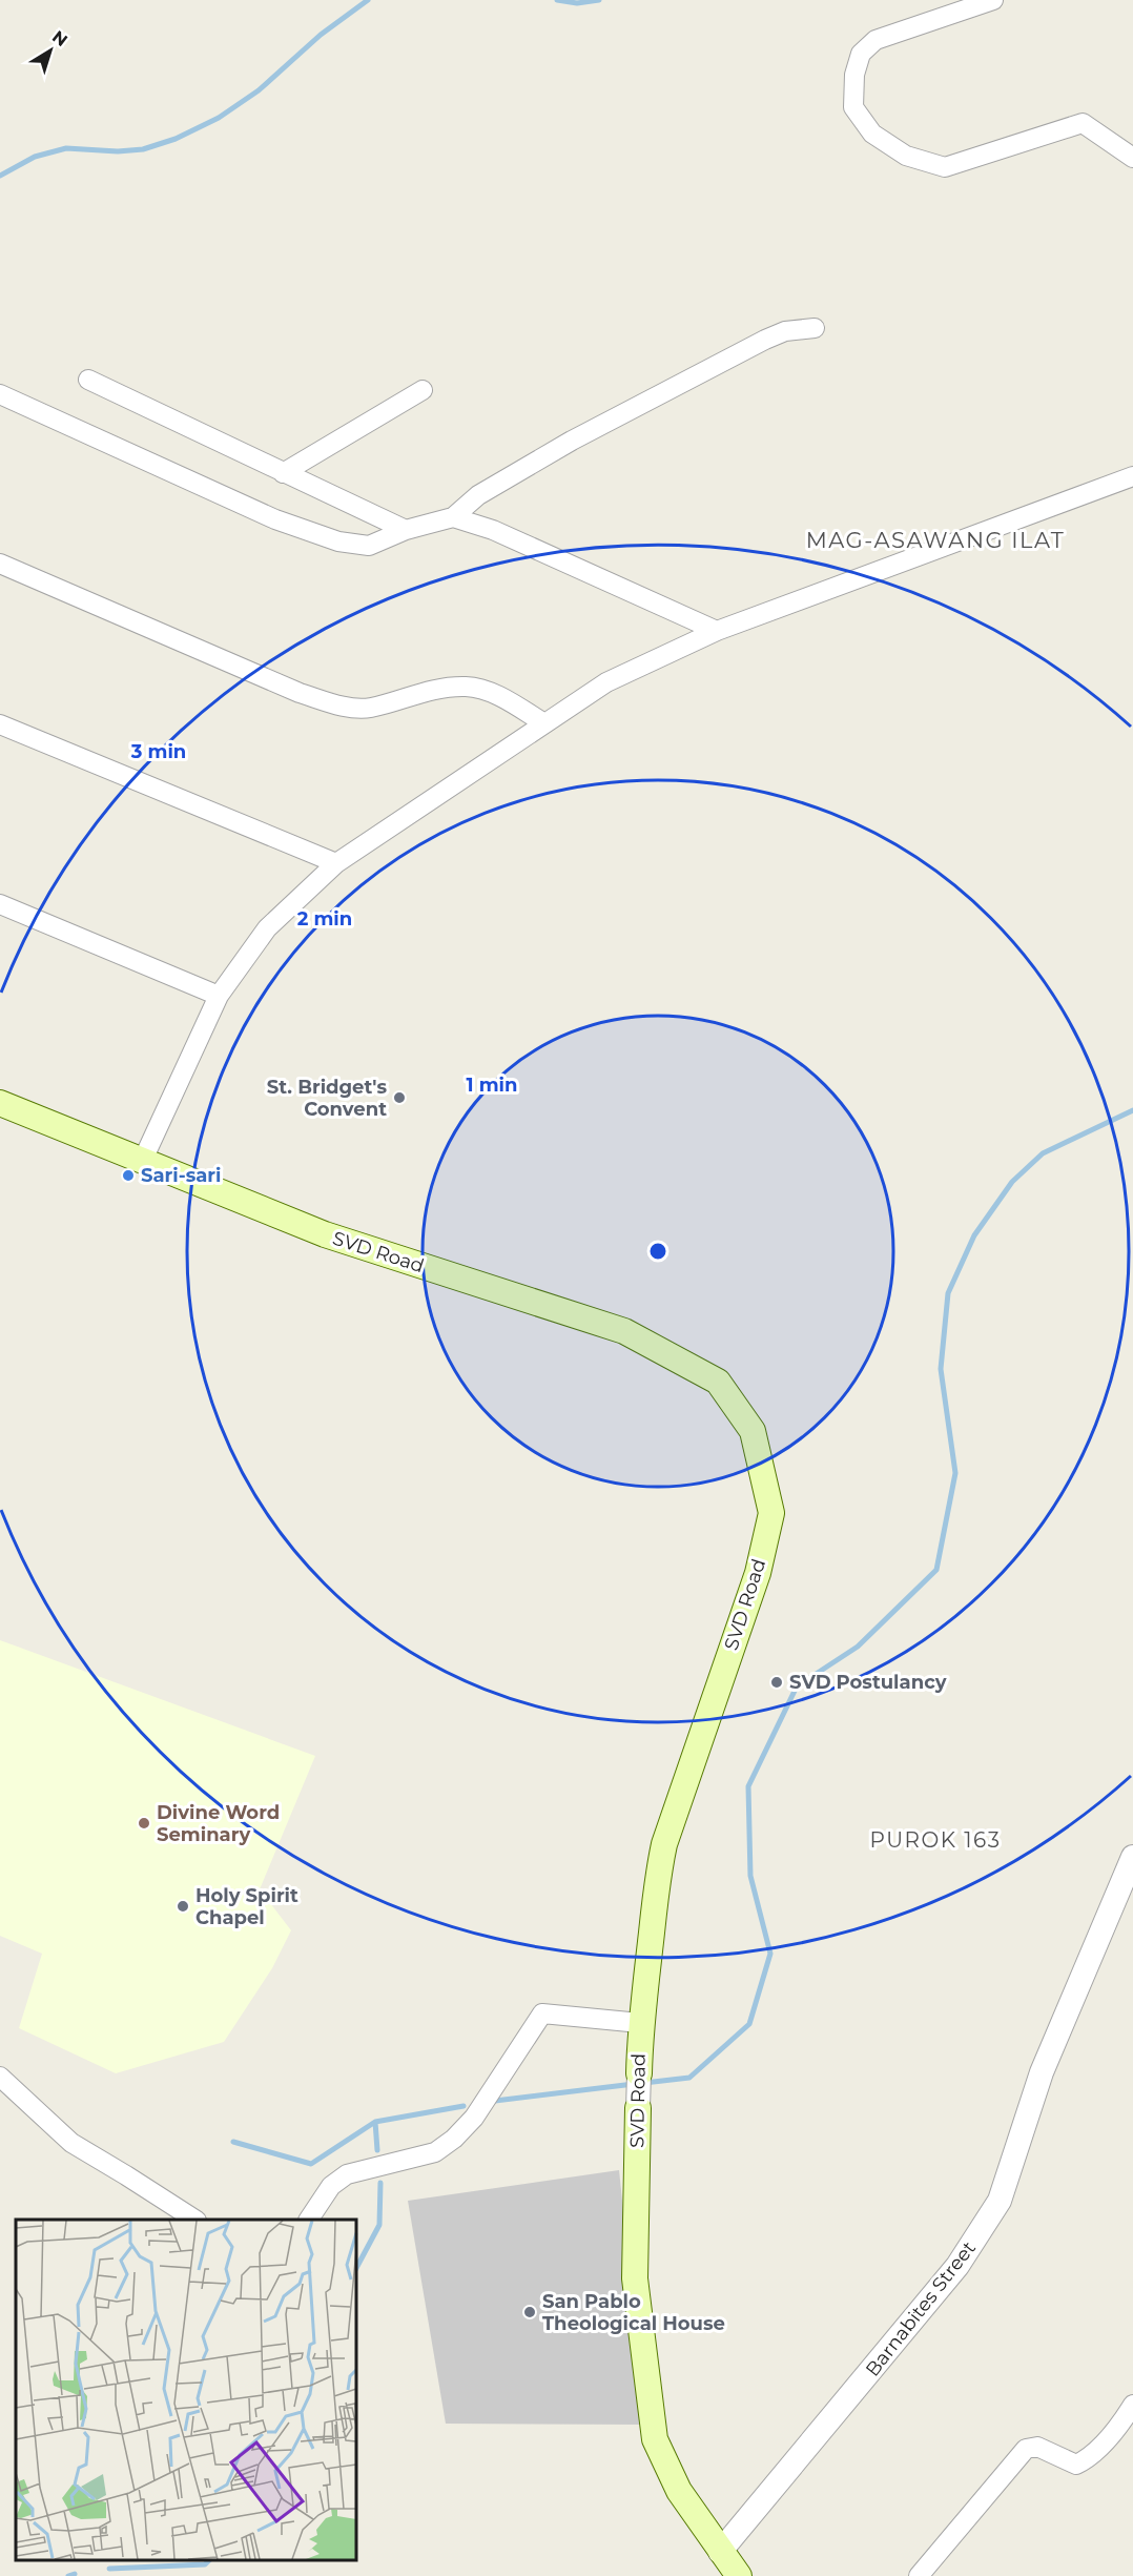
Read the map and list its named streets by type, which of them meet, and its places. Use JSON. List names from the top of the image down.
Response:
{
  "streets": {
    "main road": ["SVD Road"],
    "street": ["Barnabites Street"]
  },
  "crossings": [
    ["SVD Road", "Barnabites Street"]
  ],
  "districts": ["MAG-ASAWANG ILAT", "PUROK 163"],
  "places": [
    "St. Bridget's Convent",
    "Sari-sari",
    "SVD Postulancy",
    "Divine Word Seminary",
    "Holy Spirit Chapel",
    "San Pablo Theological House"
  ],
  "north": "top right",
  "rings": ["3 min", "2 min", "1 min"]
}
